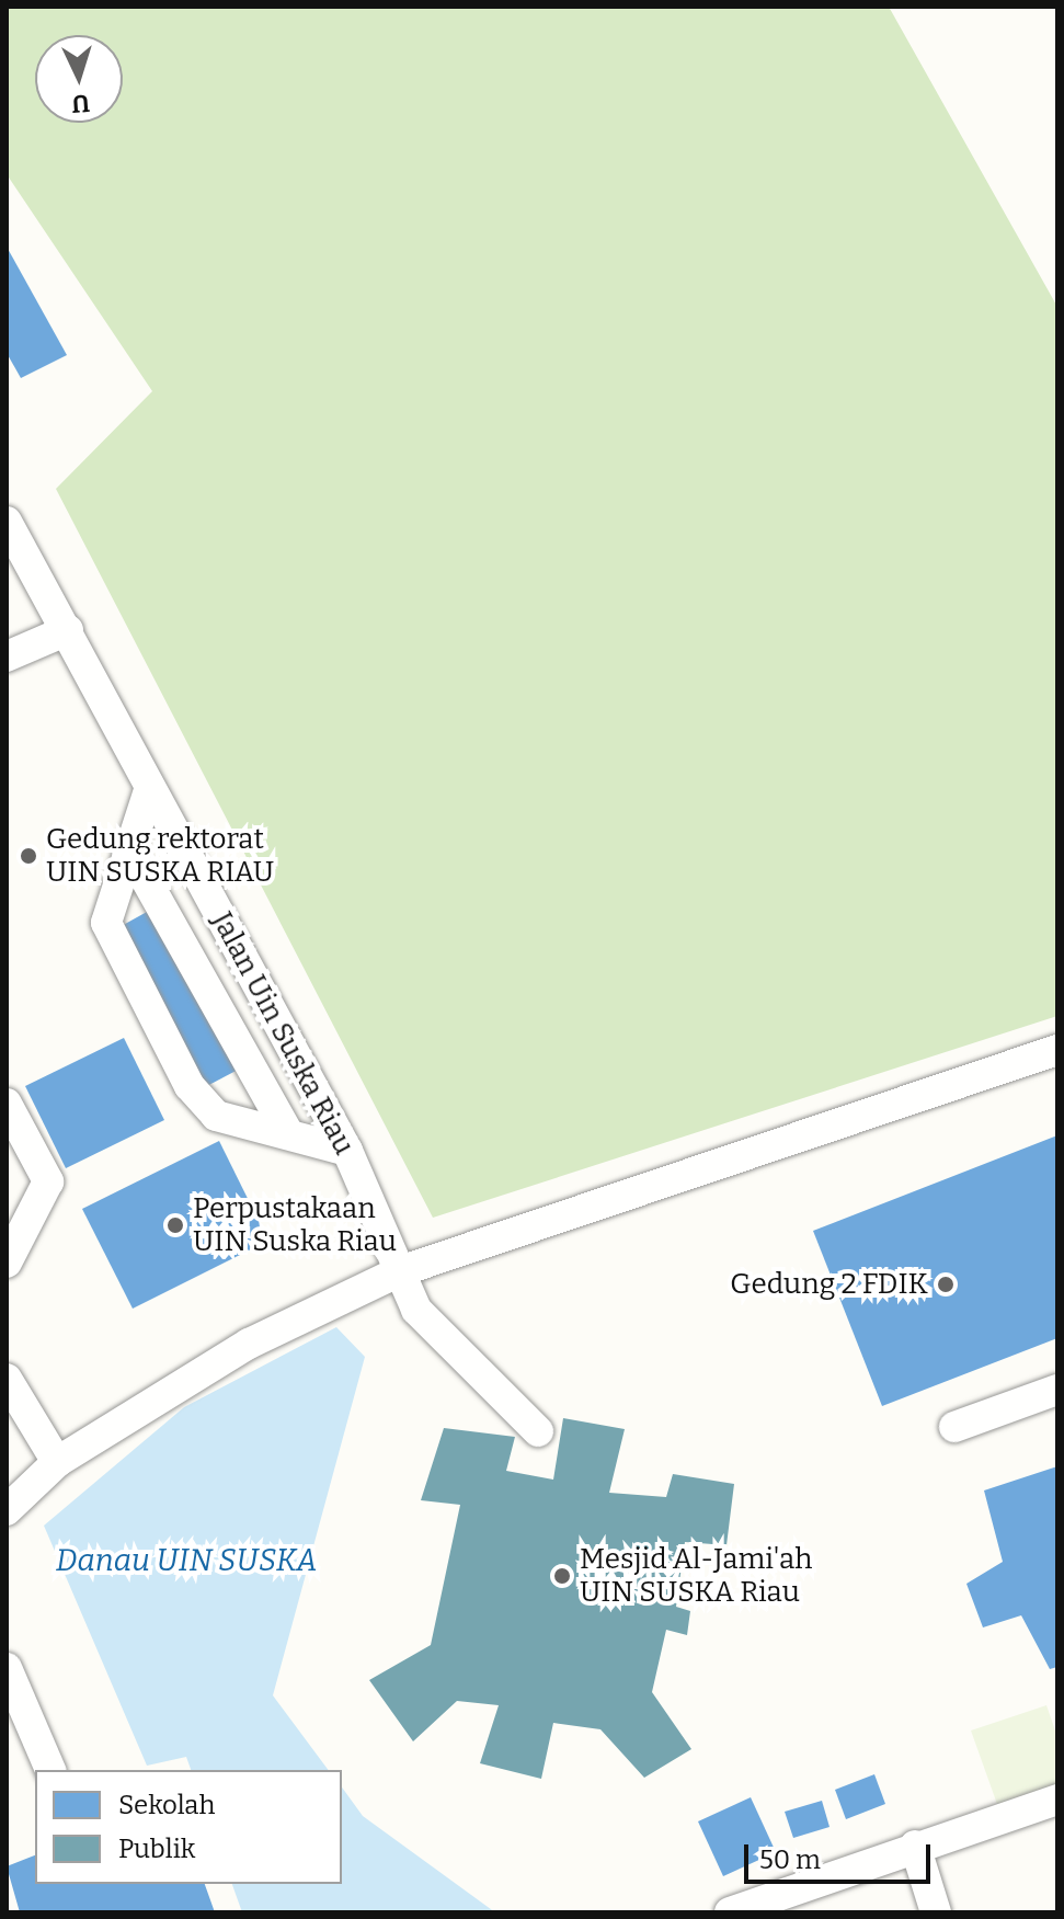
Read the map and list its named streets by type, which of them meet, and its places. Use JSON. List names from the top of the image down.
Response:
{
  "streets": {
    "lane": ["Jalan Uin Suska Riau"]
  },
  "water": ["Danau UIN SUSKA"],
  "places": [
    "Gedung rektorat UIN SUSKA RIAU",
    "Perpustakaan UIN Suska Riau",
    "Gedung 2 FDIK",
    "Mesjid Al-Jami'ah UIN SUSKA Riau"
  ],
  "legend": ["Sekolah", "Publik"],
  "scale_bar": "50 m",
  "north": "bottom"
}
